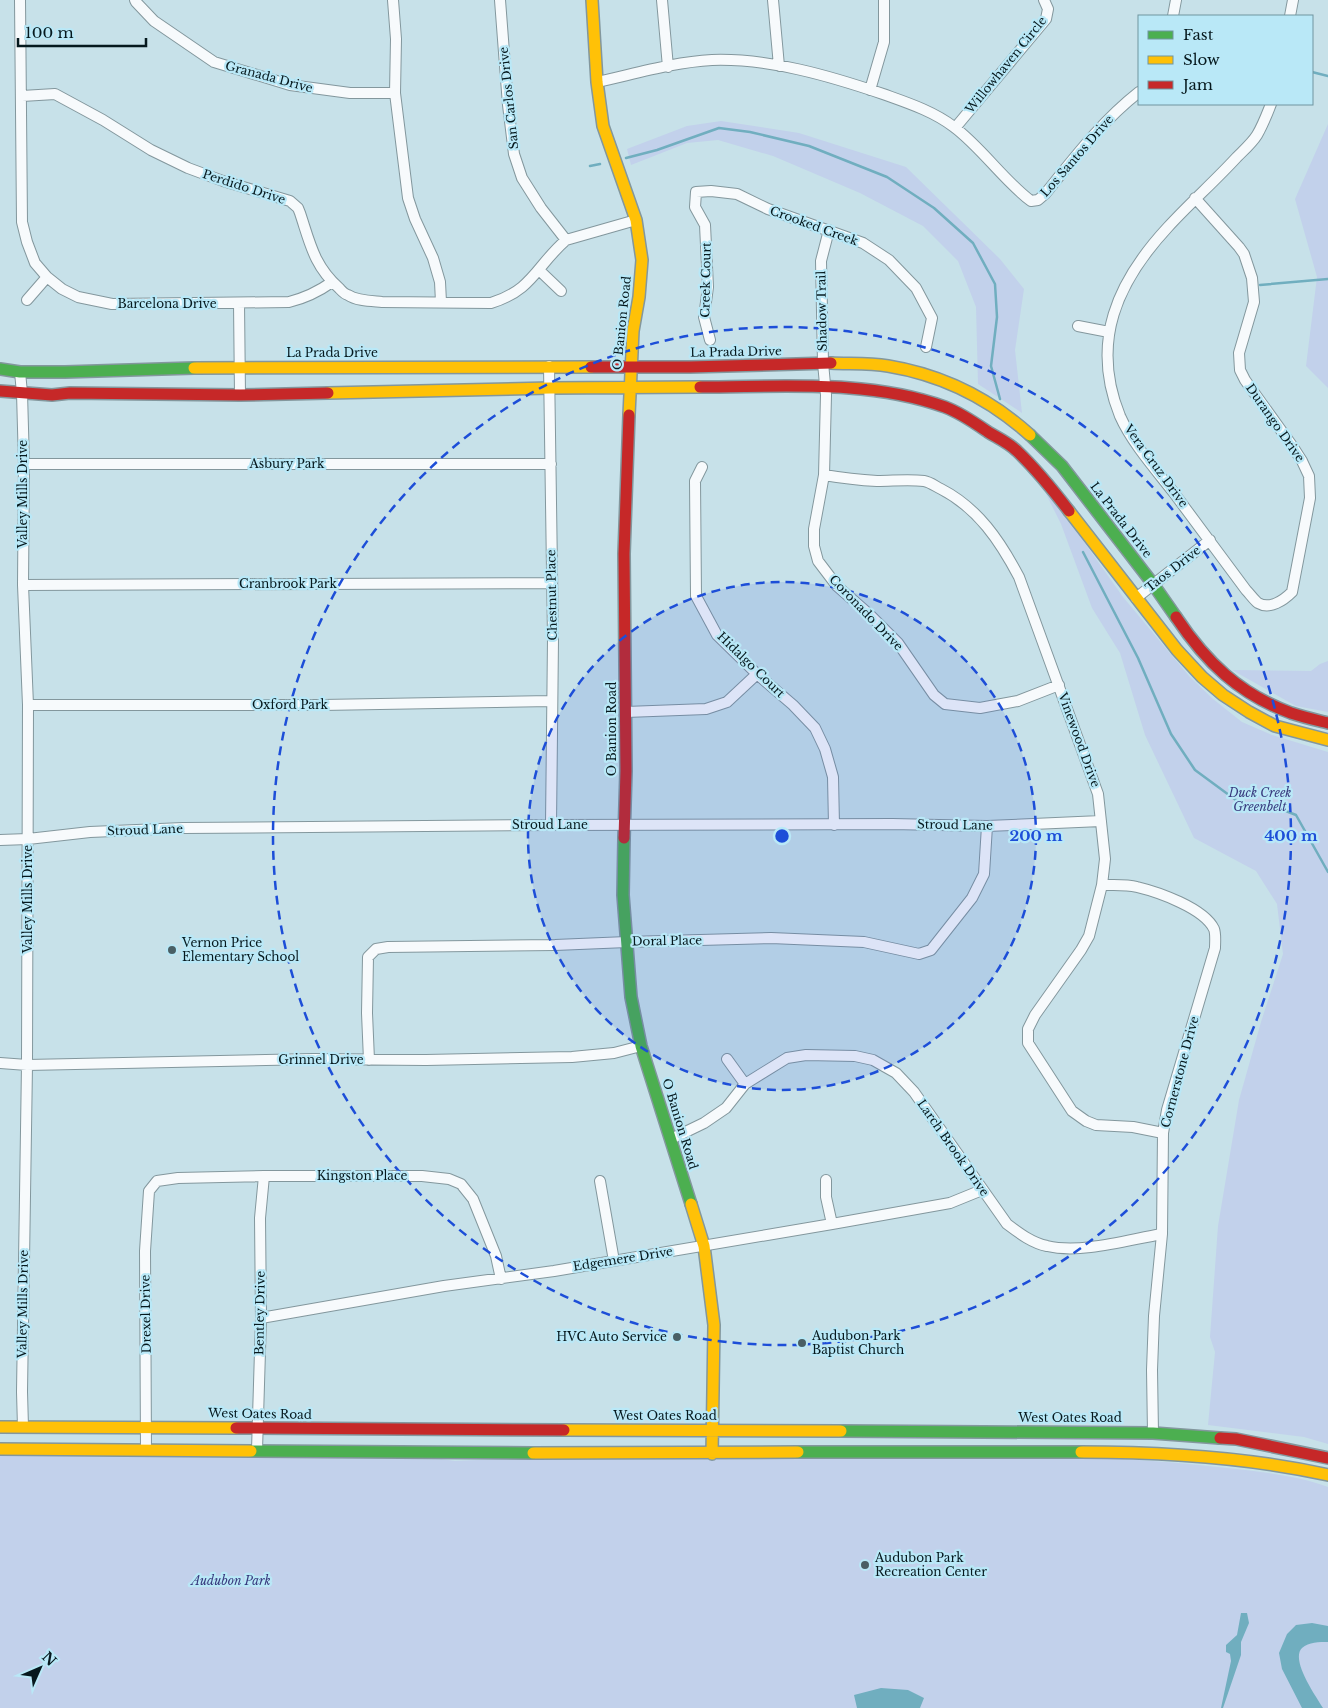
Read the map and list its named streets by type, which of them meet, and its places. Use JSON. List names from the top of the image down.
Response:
{
  "streets": {
    "main road": ["O Banion Road", "La Prada Drive", "West Oates Road"],
    "street": [
      "Willowhaven Circle",
      "Granada Drive",
      "San Carlos Drive",
      "Los Santos Drive",
      "Perdido Drive",
      "Crooked Creek",
      "Creek Court",
      "Barcelona Drive",
      "Shadow Trail",
      "Durango Drive",
      "Asbury Park",
      "Vera Cruz Drive",
      "Valley Mills Drive",
      "Taos Drive",
      "Cranbrook Park",
      "Chestnut Place",
      "Coronado Drive",
      "Hidalgo Court",
      "Oxford Park",
      "Vinewood Drive",
      "Stroud Lane",
      "Doral Place",
      "Grinnel Drive",
      "Cornerstone Drive",
      "Larch Brook Drive",
      "Kingston Place",
      "Edgemere Drive",
      "Bentley Drive",
      "Drexel Drive"
    ]
  },
  "crossings": [
    ["Willowhaven Circle", "Los Santos Drive"],
    ["San Carlos Drive", "Perdido Drive"],
    ["Perdido Drive", "Barcelona Drive"],
    ["Crooked Creek", "Creek Court"],
    ["Crooked Creek", "Shadow Trail"],
    ["Shadow Trail", "La Prada Drive"],
    ["Shadow Trail", "Coronado Drive"],
    ["O Banion Road", "La Prada Drive"],
    ["O Banion Road", "Stroud Lane"],
    ["O Banion Road", "Doral Place"],
    ["O Banion Road", "Grinnel Drive"],
    ["O Banion Road", "Larch Brook Drive"],
    ["O Banion Road", "Edgemere Drive"],
    ["O Banion Road", "West Oates Road"],
    ["La Prada Drive", "Valley Mills Drive"],
    ["La Prada Drive", "Taos Drive"],
    ["La Prada Drive", "Chestnut Place"],
    ["La Prada Drive", "Coronado Drive"],
    ["Durango Drive", "Vera Cruz Drive"],
    ["Asbury Park", "Valley Mills Drive"],
    ["Asbury Park", "Chestnut Place"],
    ["Vera Cruz Drive", "Taos Drive"],
    ["Valley Mills Drive", "Cranbrook Park"],
    ["Valley Mills Drive", "Oxford Park"],
    ["Valley Mills Drive", "Stroud Lane"],
    ["Valley Mills Drive", "Grinnel Drive"],
    ["Valley Mills Drive", "West Oates Road"],
    ["Cranbrook Park", "Chestnut Place"],
    ["Chestnut Place", "Oxford Park"],
    ["Chestnut Place", "Stroud Lane"],
    ["Coronado Drive", "Vinewood Drive"],
    ["Hidalgo Court", "Stroud Lane"],
    ["Vinewood Drive", "Stroud Lane"],
    ["Vinewood Drive", "Cornerstone Drive"],
    ["Stroud Lane", "Doral Place"],
    ["Doral Place", "Grinnel Drive"],
    ["Cornerstone Drive", "Larch Brook Drive"],
    ["Cornerstone Drive", "West Oates Road"],
    ["Larch Brook Drive", "Edgemere Drive"],
    ["Kingston Place", "Edgemere Drive"],
    ["Kingston Place", "Bentley Drive"],
    ["Kingston Place", "Drexel Drive"],
    ["Edgemere Drive", "Bentley Drive"],
    ["Bentley Drive", "West Oates Road"],
    ["Drexel Drive", "West Oates Road"]
  ],
  "parks": ["Duck Creek Greenbelt", "Audubon Park"],
  "places": [
    "Vernon Price Elementary School",
    "HVC Auto Service",
    "Audubon Park Baptist Church",
    "Audubon Park Recreation Center"
  ],
  "legend": ["Fast", "Slow", "Jam"],
  "scale_bar": "100 m",
  "north": "top right",
  "rings": ["200 m", "400 m"]
}
